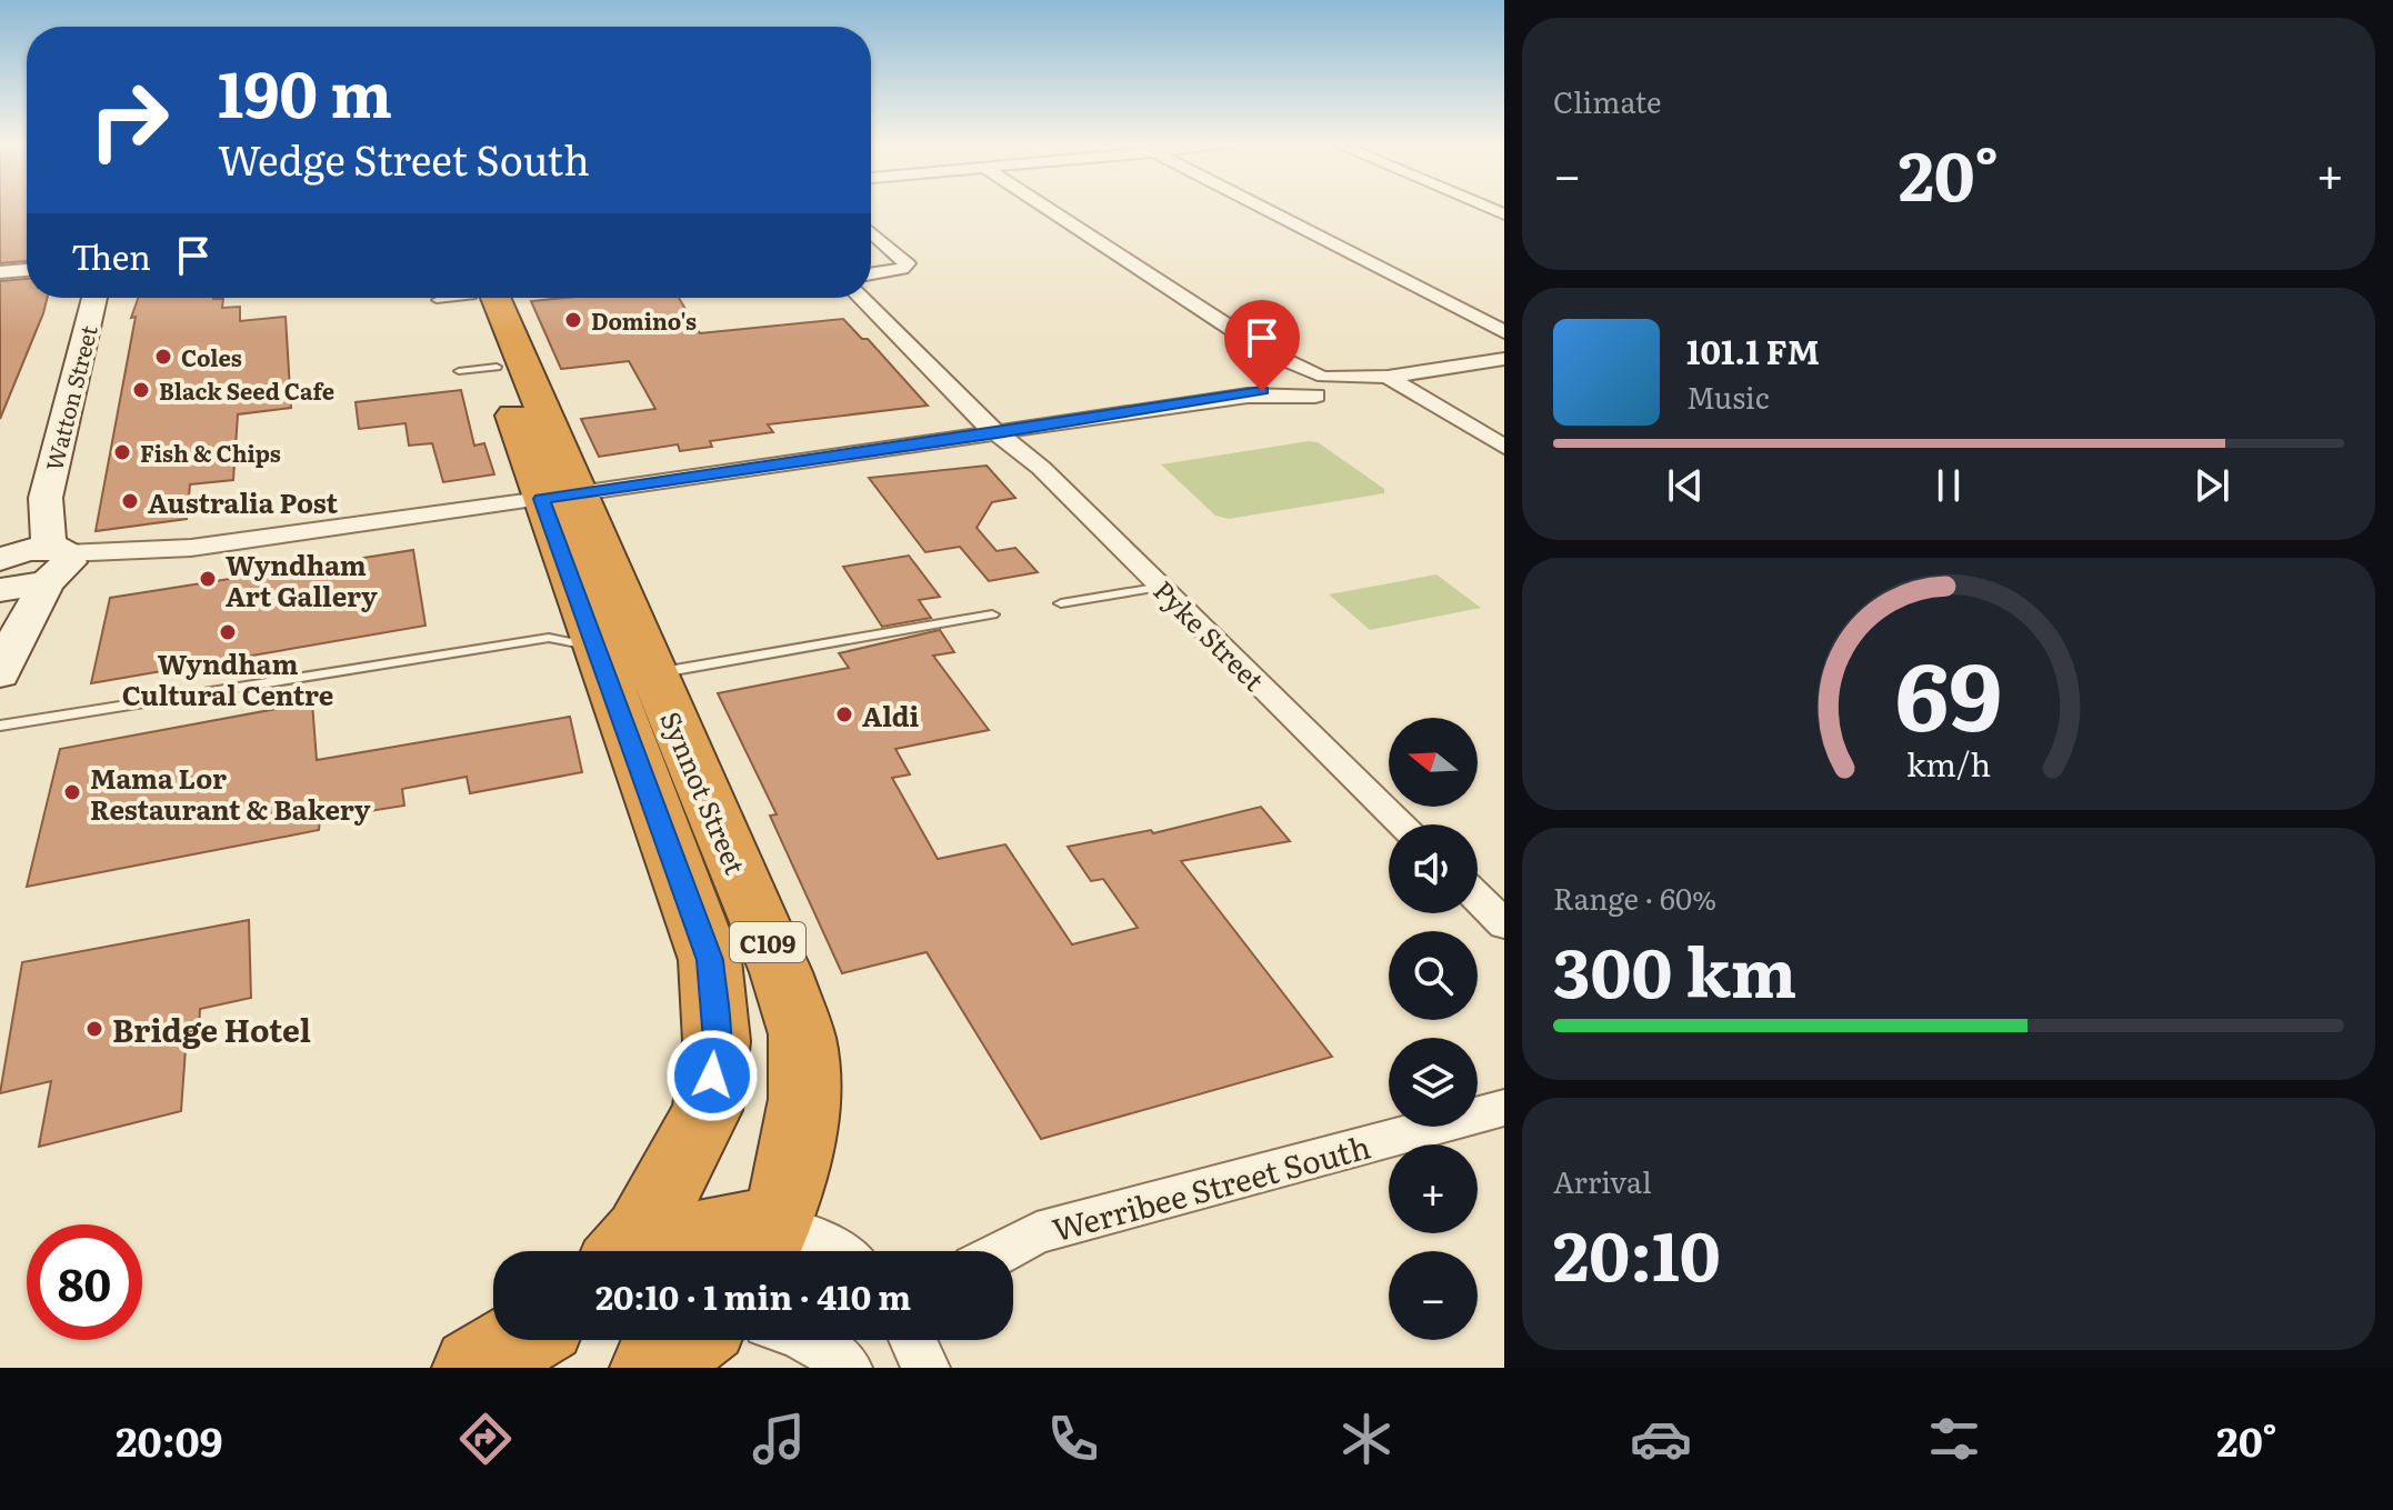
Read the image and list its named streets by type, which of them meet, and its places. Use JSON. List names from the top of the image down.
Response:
{
  "streets": {
    "highway": ["Synnot Street", "C109"],
    "street": ["Watton Street", "Pyke Street", "Werribee Street South"]
  },
  "places": [
    "Domino's",
    "Coles",
    "Black Seed Cafe",
    "Fish & Chips",
    "Australia Post",
    "Wyndham Art Gallery",
    "Wyndham Cultural Centre",
    "Aldi",
    "Mama Lor Restaurant & Bakery",
    "Bridge Hotel"
  ],
  "north": "left",
  "page": {
    "tile": [
      "Climate",
      ["Range · 60%", "300 km"],
      ["Arrival", "20:10"]
    ],
    "turn": ["190 m", "Wedge Street South"],
    "heat": ["−", "20°", "+"],
    "then": "Then",
    "song": ["101.1 FM", "Music"],
    "map_buttons": ["+", "−"],
    "limit": "80",
    "trip": "20:10 · 1 min · 410 m",
    "tabs": ["20:09", "20°"],
    "gauge": ["69", "km/h"]
  }
}
